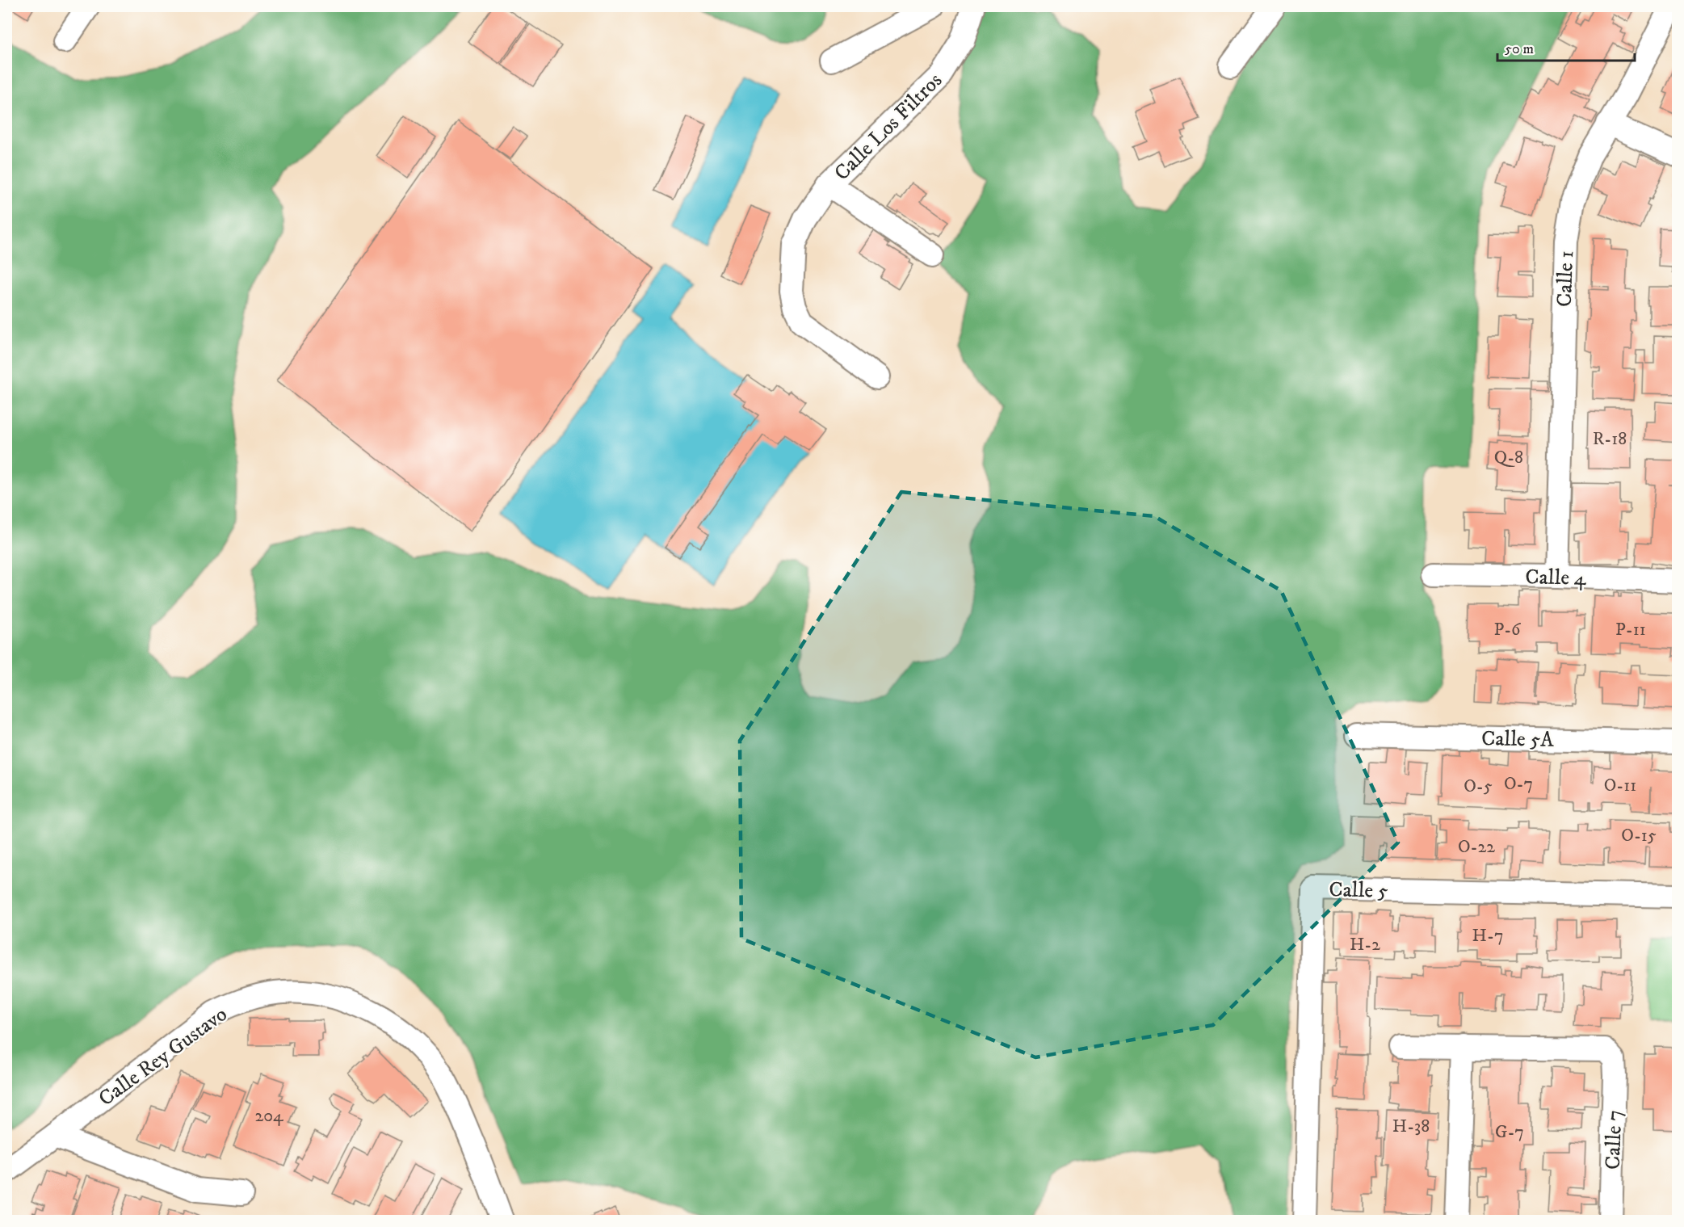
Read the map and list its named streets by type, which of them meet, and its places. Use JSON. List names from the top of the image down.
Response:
{
  "streets": {
    "street": [
      "Calle Los Filtros",
      "Calle 1",
      "Calle 4",
      "Calle 5A",
      "Calle 5",
      "Calle Rey Gustavo",
      "Calle 7"
    ]
  },
  "crossings": [
    ["Calle 1", "Calle 4"]
  ],
  "house_numbers": [
    "R-18",
    "Q-8",
    "P-6",
    "P-11",
    "O-7",
    "O-11",
    "O-5",
    "O-15",
    "O-22",
    "H-7",
    "H-2",
    "204",
    "H-38",
    "G-7"
  ],
  "scale_bar": "50 m"
}
